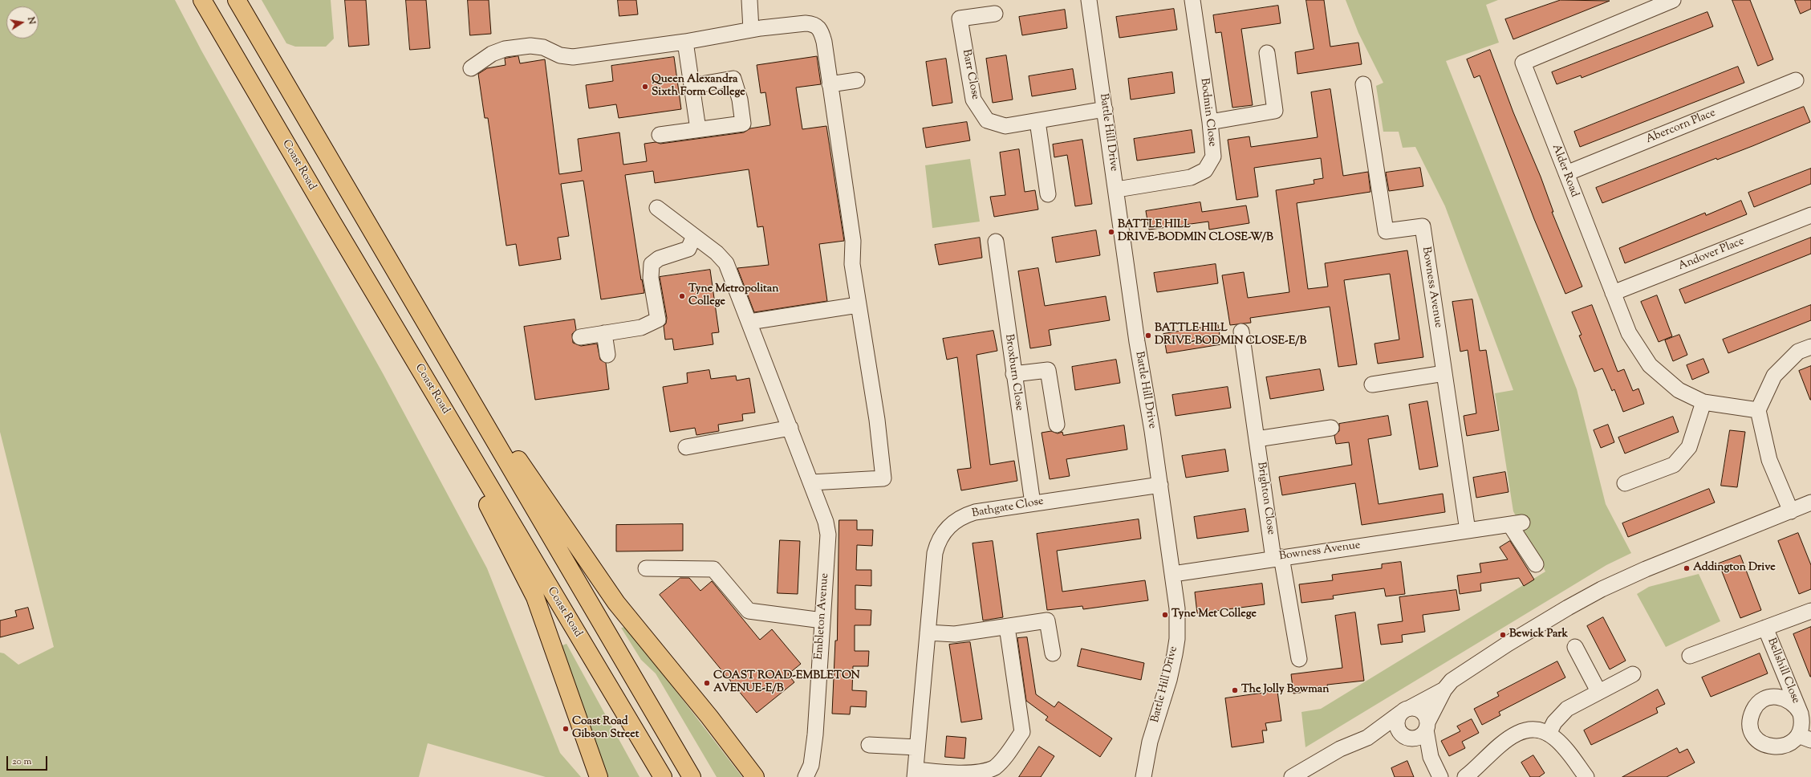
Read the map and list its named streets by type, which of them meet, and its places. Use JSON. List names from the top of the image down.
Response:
{
  "streets": {
    "highway": ["Coast Road"],
    "street": [
      "Barr Close",
      "Bodmin Close",
      "Abercorn Place",
      "Battle Hill Drive",
      "Alder Road",
      "Andover Place",
      "Bowness Avenue",
      "Broxburn Close",
      "Brighton Close",
      "Bathgate Close",
      "Embleton Avenue",
      "Bellshill Close"
    ]
  },
  "crossings": [
    ["Barr Close", "Battle Hill Drive"],
    ["Bodmin Close", "Battle Hill Drive"],
    ["Abercorn Place", "Alder Road"],
    ["Battle Hill Drive", "Bowness Avenue"],
    ["Battle Hill Drive", "Bathgate Close"],
    ["Alder Road", "Andover Place"],
    ["Bowness Avenue", "Brighton Close"],
    ["Broxburn Close", "Bathgate Close"]
  ],
  "places": [
    "Queen Alexandra Sixth Form College",
    "BATTLE HILL DRIVE-BODMIN CLOSE-W/B",
    "Tyne Metropolitan College",
    "BATTLE HILL DRIVE-BODMIN CLOSE-E/B",
    "Addington Drive",
    "Tyne Met College",
    "Bewick Park",
    "COAST ROAD-EMBLETON AVENUE-E/B",
    "The Jolly Bowman",
    "Coast Road Gibson Street"
  ],
  "scale_bar": "20 m",
  "north": "right"
}
